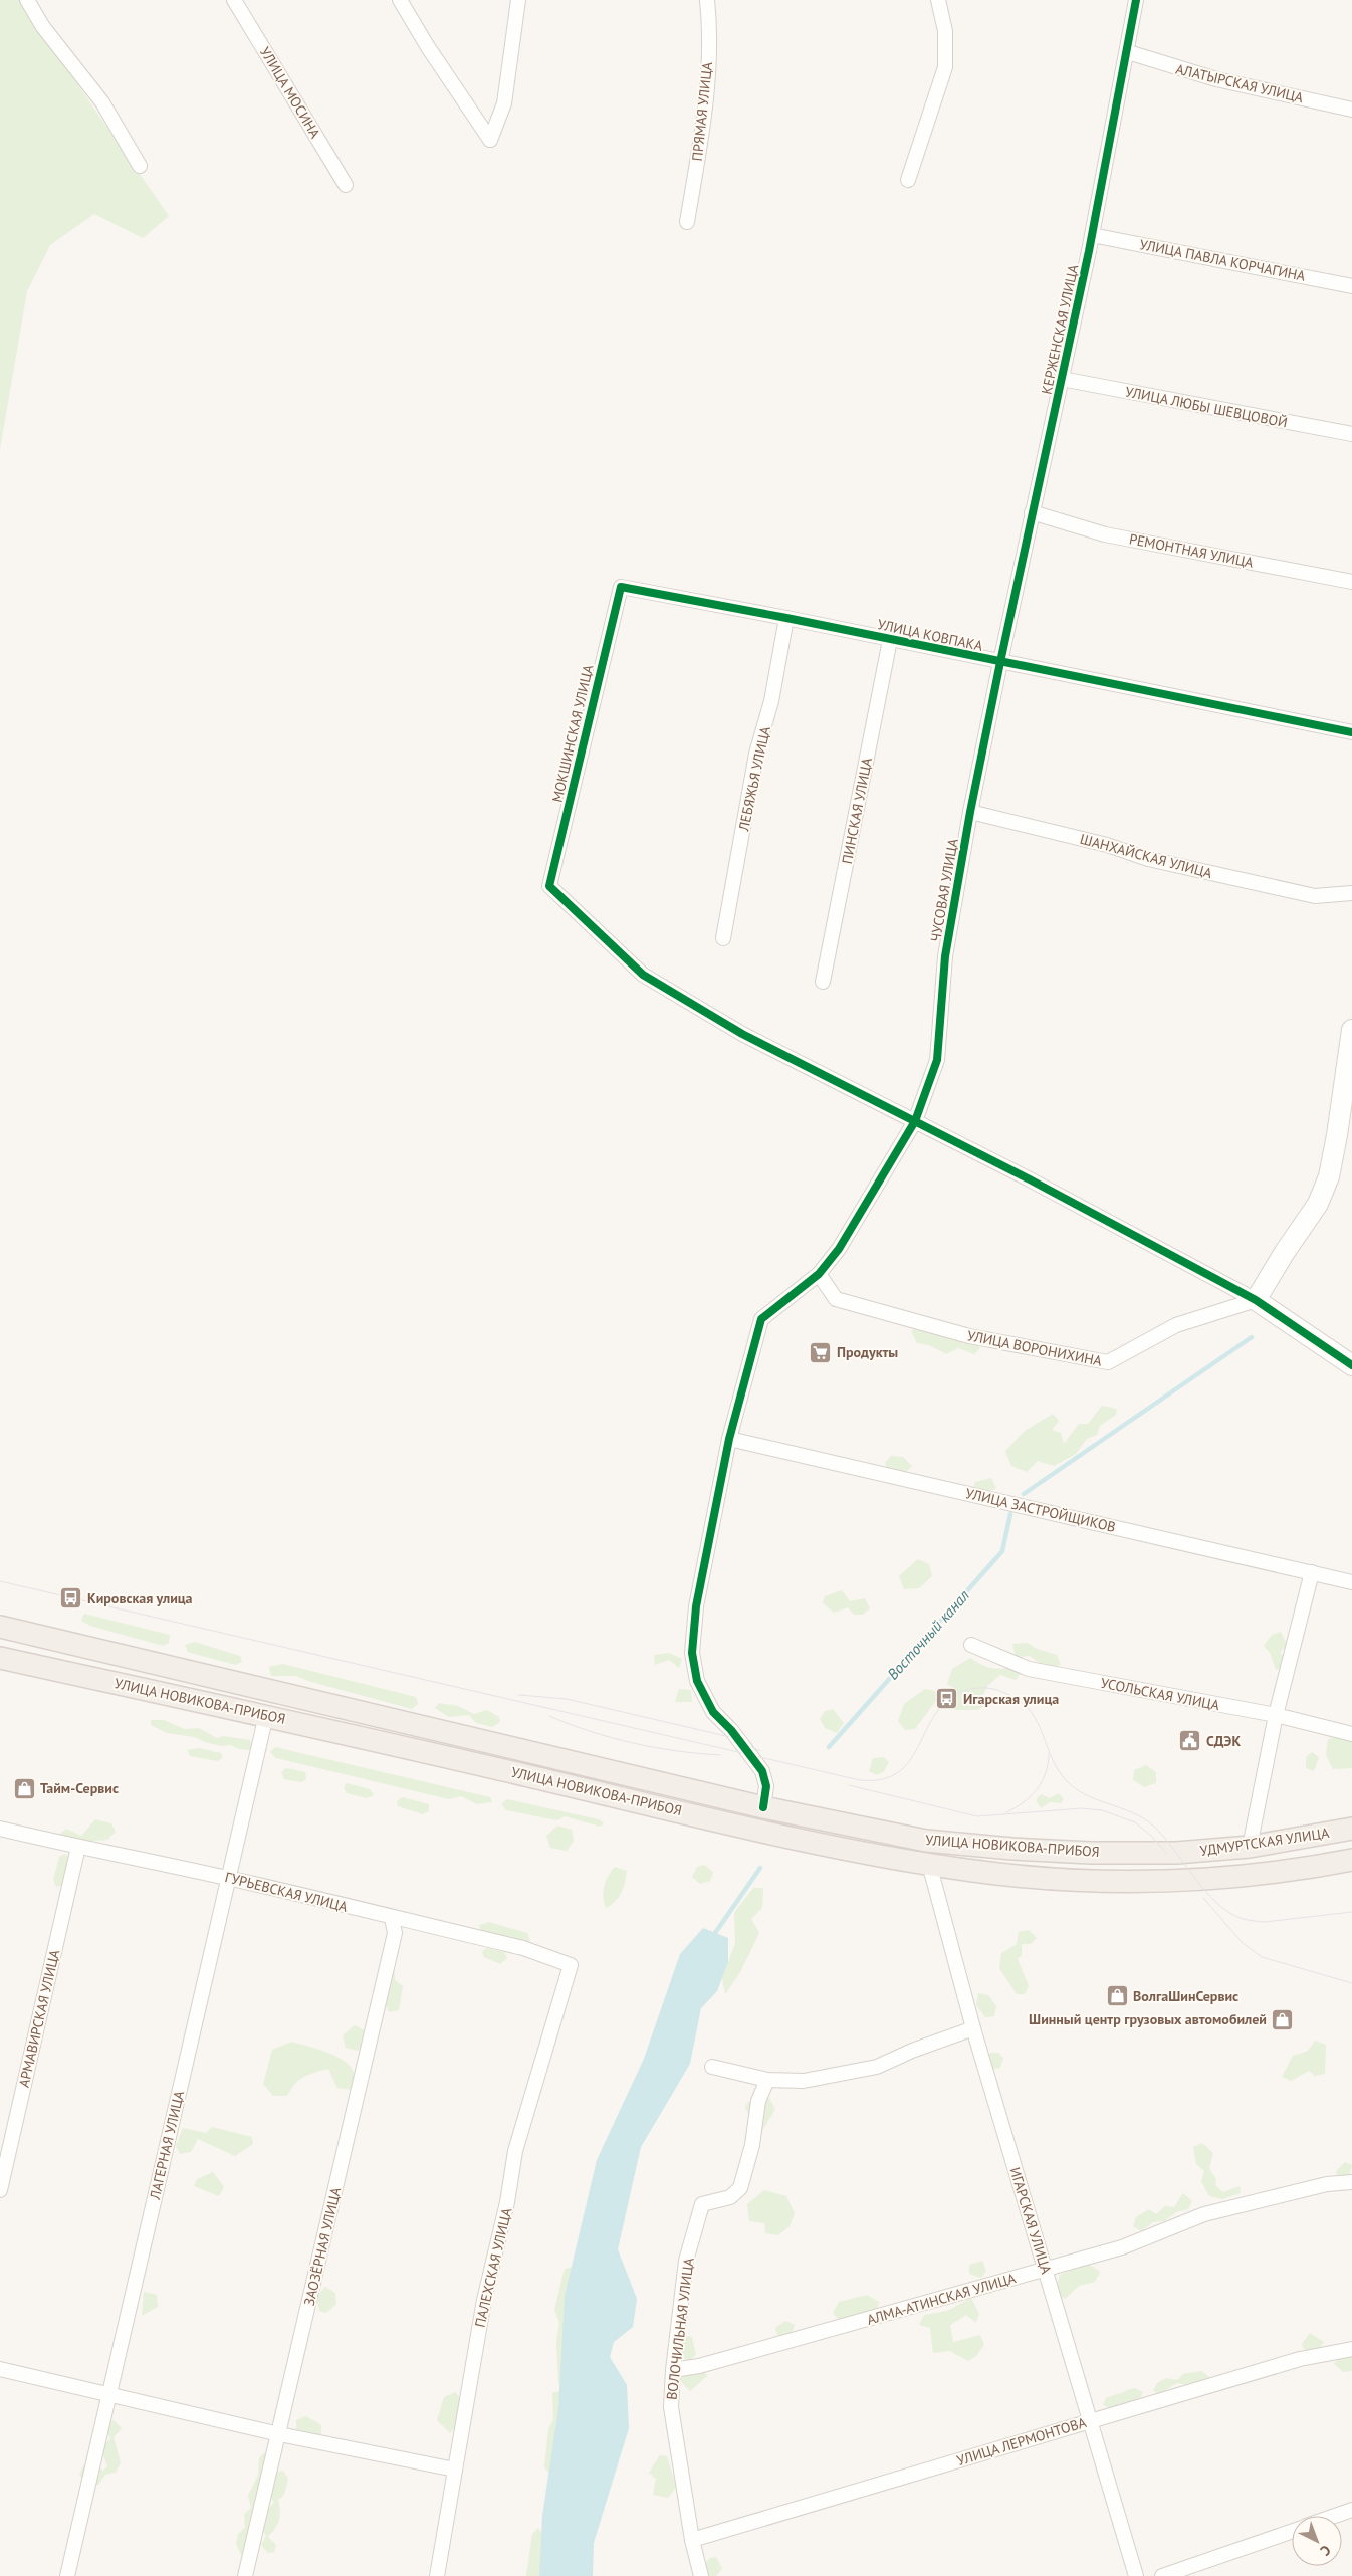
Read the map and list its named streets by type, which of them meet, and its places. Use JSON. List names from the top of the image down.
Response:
{
  "streets": {
    "main road": ["УЛИЦА НОВИКОВА-ПРИБОЯ", "УДМУРТСКАЯ УЛИЦА"],
    "street": [
      "АЛАТЫРСКАЯ УЛИЦА",
      "УЛИЦА МОСИНА",
      "ПРЯМАЯ УЛИЦА",
      "УЛИЦА ПАВЛА КОРЧАГИНА",
      "КЕРЖЕНСКАЯ УЛИЦА",
      "УЛИЦА ЛЮБЫ ШЕВЦОВОЙ",
      "РЕМОНТНАЯ УЛИЦА",
      "УЛИЦА КОВПАКА",
      "МОКШИНСКАЯ УЛИЦА",
      "ЛЕБЯЖЬЯ УЛИЦА",
      "ПИНСКАЯ УЛИЦА",
      "ШАНХАЙСКАЯ УЛИЦА",
      "ЧУСОВАЯ УЛИЦА",
      "УЛИЦА ВОРОНИХИНА",
      "УЛИЦА ЗАСТРОЙЩИКОВ",
      "УСОЛЬСКАЯ УЛИЦА",
      "ГУРЬЕВСКАЯ УЛИЦА",
      "АРМАВИРСКАЯ УЛИЦА",
      "ЛАГЕРНАЯ УЛИЦА",
      "ИГАРСКАЯ УЛИЦА",
      "ЗАОЗЁРНАЯ УЛИЦА",
      "ПАЛЕХСКАЯ УЛИЦА",
      "АЛМА-АТИНСКАЯ УЛИЦА",
      "ВОЛОЧИЛЬНАЯ УЛИЦА",
      "УЛИЦА ЛЕРМОНТОВА"
    ]
  },
  "crossings": [
    ["АЛАТЫРСКАЯ УЛИЦА", "КЕРЖЕНСКАЯ УЛИЦА"],
    ["УЛИЦА ПАВЛА КОРЧАГИНА", "КЕРЖЕНСКАЯ УЛИЦА"],
    ["КЕРЖЕНСКАЯ УЛИЦА", "УЛИЦА ЛЮБЫ ШЕВЦОВОЙ"],
    ["КЕРЖЕНСКАЯ УЛИЦА", "РЕМОНТНАЯ УЛИЦА"],
    ["КЕРЖЕНСКАЯ УЛИЦА", "УЛИЦА КОВПАКА"],
    ["КЕРЖЕНСКАЯ УЛИЦА", "ЧУСОВАЯ УЛИЦА"],
    ["УЛИЦА КОВПАКА", "МОКШИНСКАЯ УЛИЦА"],
    ["УЛИЦА КОВПАКА", "ЛЕБЯЖЬЯ УЛИЦА"],
    ["УЛИЦА КОВПАКА", "ПИНСКАЯ УЛИЦА"],
    ["УЛИЦА КОВПАКА", "ЧУСОВАЯ УЛИЦА"],
    ["МОКШИНСКАЯ УЛИЦА", "ЧУСОВАЯ УЛИЦА"],
    ["ШАНХАЙСКАЯ УЛИЦА", "ЧУСОВАЯ УЛИЦА"],
    ["ЧУСОВАЯ УЛИЦА", "УЛИЦА ВОРОНИХИНА"],
    ["ЧУСОВАЯ УЛИЦА", "УЛИЦА ЗАСТРОЙЩИКОВ"],
    ["ЧУСОВАЯ УЛИЦА", "УЛИЦА НОВИКОВА-ПРИБОЯ"],
    ["УЛИЦА НОВИКОВА-ПРИБОЯ", "УДМУРТСКАЯ УЛИЦА"],
    ["УЛИЦА НОВИКОВА-ПРИБОЯ", "ЛАГЕРНАЯ УЛИЦА"],
    ["УЛИЦА НОВИКОВА-ПРИБОЯ", "ИГАРСКАЯ УЛИЦА"],
    ["ГУРЬЕВСКАЯ УЛИЦА", "АРМАВИРСКАЯ УЛИЦА"],
    ["ГУРЬЕВСКАЯ УЛИЦА", "ЛАГЕРНАЯ УЛИЦА"],
    ["ГУРЬЕВСКАЯ УЛИЦА", "ЗАОЗЁРНАЯ УЛИЦА"],
    ["ГУРЬЕВСКАЯ УЛИЦА", "ПАЛЕХСКАЯ УЛИЦА"],
    ["ИГАРСКАЯ УЛИЦА", "АЛМА-АТИНСКАЯ УЛИЦА"],
    ["ИГАРСКАЯ УЛИЦА", "УЛИЦА ЛЕРМОНТОВА"],
    ["АЛМА-АТИНСКАЯ УЛИЦА", "ВОЛОЧИЛЬНАЯ УЛИЦА"],
    ["ВОЛОЧИЛЬНАЯ УЛИЦА", "УЛИЦА ЛЕРМОНТОВА"]
  ],
  "water": ["Восточный канал"],
  "places": {
    "supermarket": ["Продукты"],
    "bus stop": ["Кировская улица", "Игарская улица"],
    "public building": ["СДЭК"],
    "shop": ["Тайм-Сервис", "ВолгаШинСервис", "Шинный центр грузовых автомобилей"]
  },
  "north": "bottom right"
}
